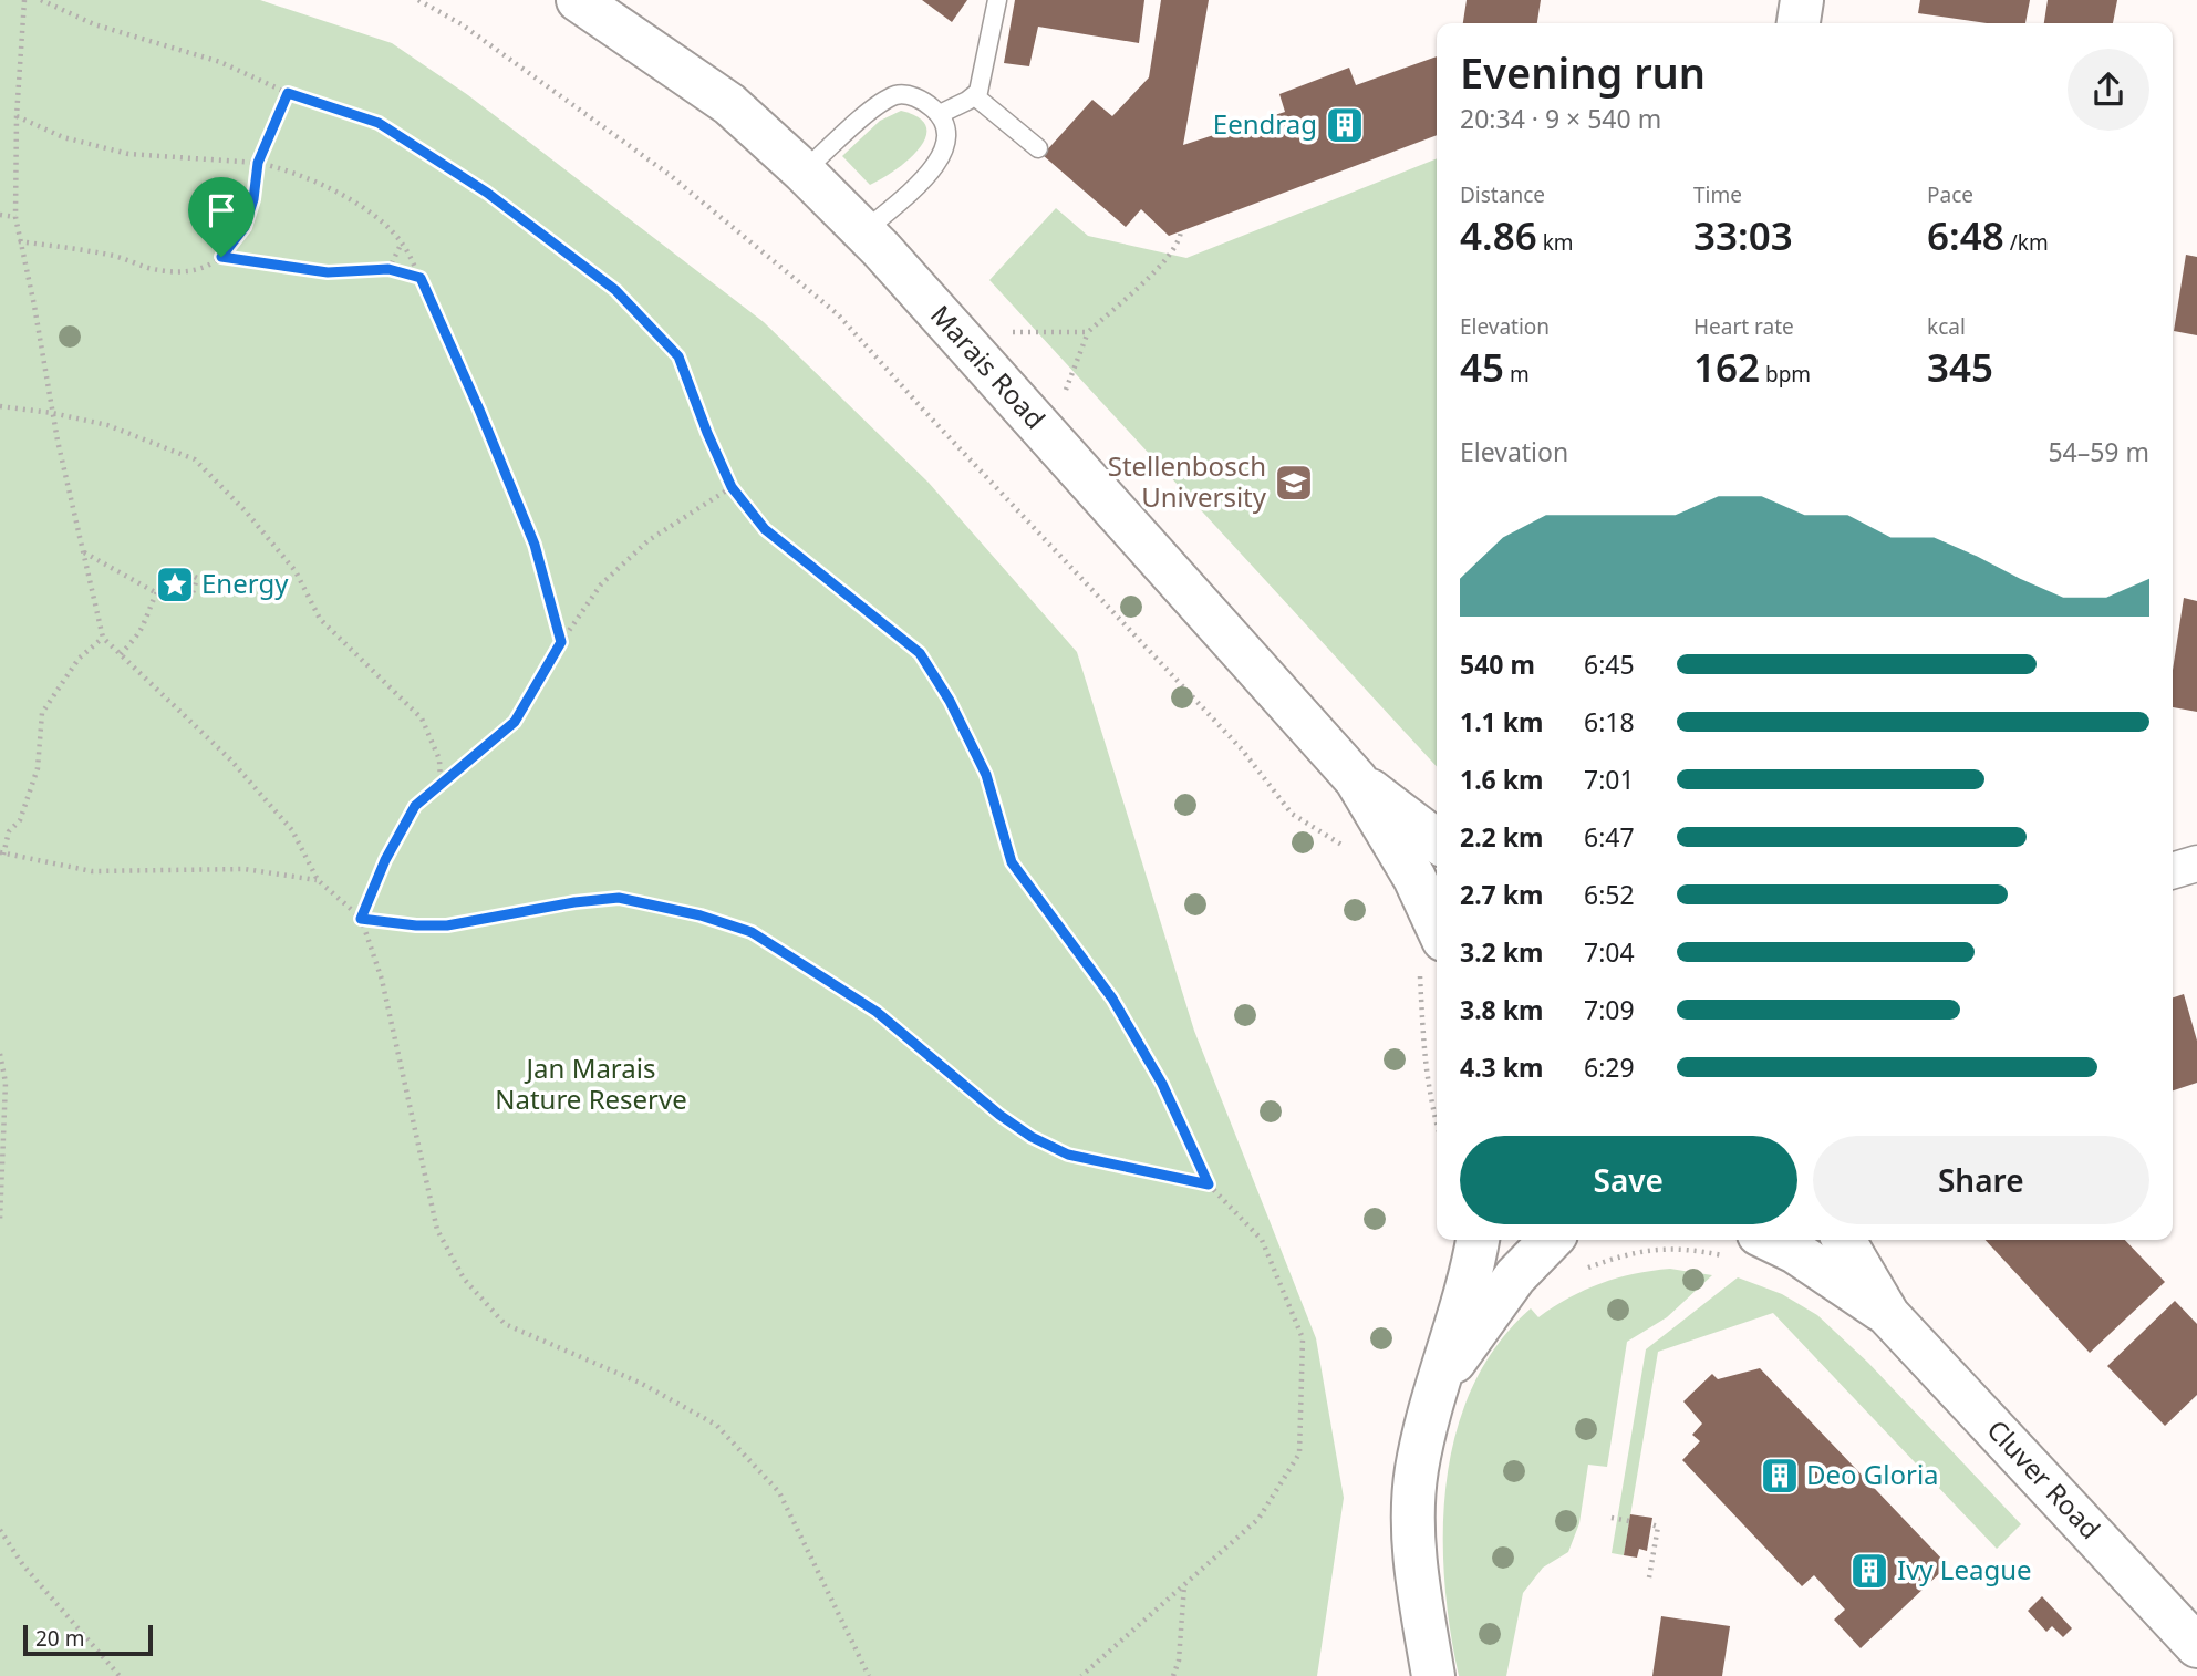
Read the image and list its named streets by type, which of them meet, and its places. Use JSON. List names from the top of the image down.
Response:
{
  "streets": {
    "street": ["Marais Road", "Cluver Road"]
  },
  "parks": ["Jan Marais Nature Reserve"],
  "places": {
    "building": ["Eendrag", "Deo Gloria", "Ivy League"],
    "school or university": ["Stellenbosch University"],
    "place": ["Energy"]
  },
  "scale_bar": "20 m",
  "page": {
    "heading": ["Evening run", "20:34 · 9 × 540 m"],
    "stats": [
      ["Distance", "4.86 km"],
      ["Time", "33:03"],
      ["Pace", "6:48 /km"],
      ["Elevation", "45 m"],
      ["Heart rate", "162 bpm"],
      ["kcal", "345"]
    ],
    "chart": ["Elevation", "54–59 m"],
    "list": [
      {
        "name": "540 m",
        "note": "6:45"
      },
      {
        "name": "1.1 km",
        "note": "6:18"
      },
      {
        "name": "1.6 km",
        "note": "7:01"
      },
      {
        "name": "2.2 km",
        "note": "6:47"
      },
      {
        "name": "2.7 km",
        "note": "6:52"
      },
      {
        "name": "3.2 km",
        "note": "7:04"
      },
      {
        "name": "3.8 km",
        "note": "7:09"
      },
      {
        "name": "4.3 km",
        "note": "6:29"
      }
    ],
    "buttons": ["Save", "Share"],
    "scale": "20 m"
  }
}
